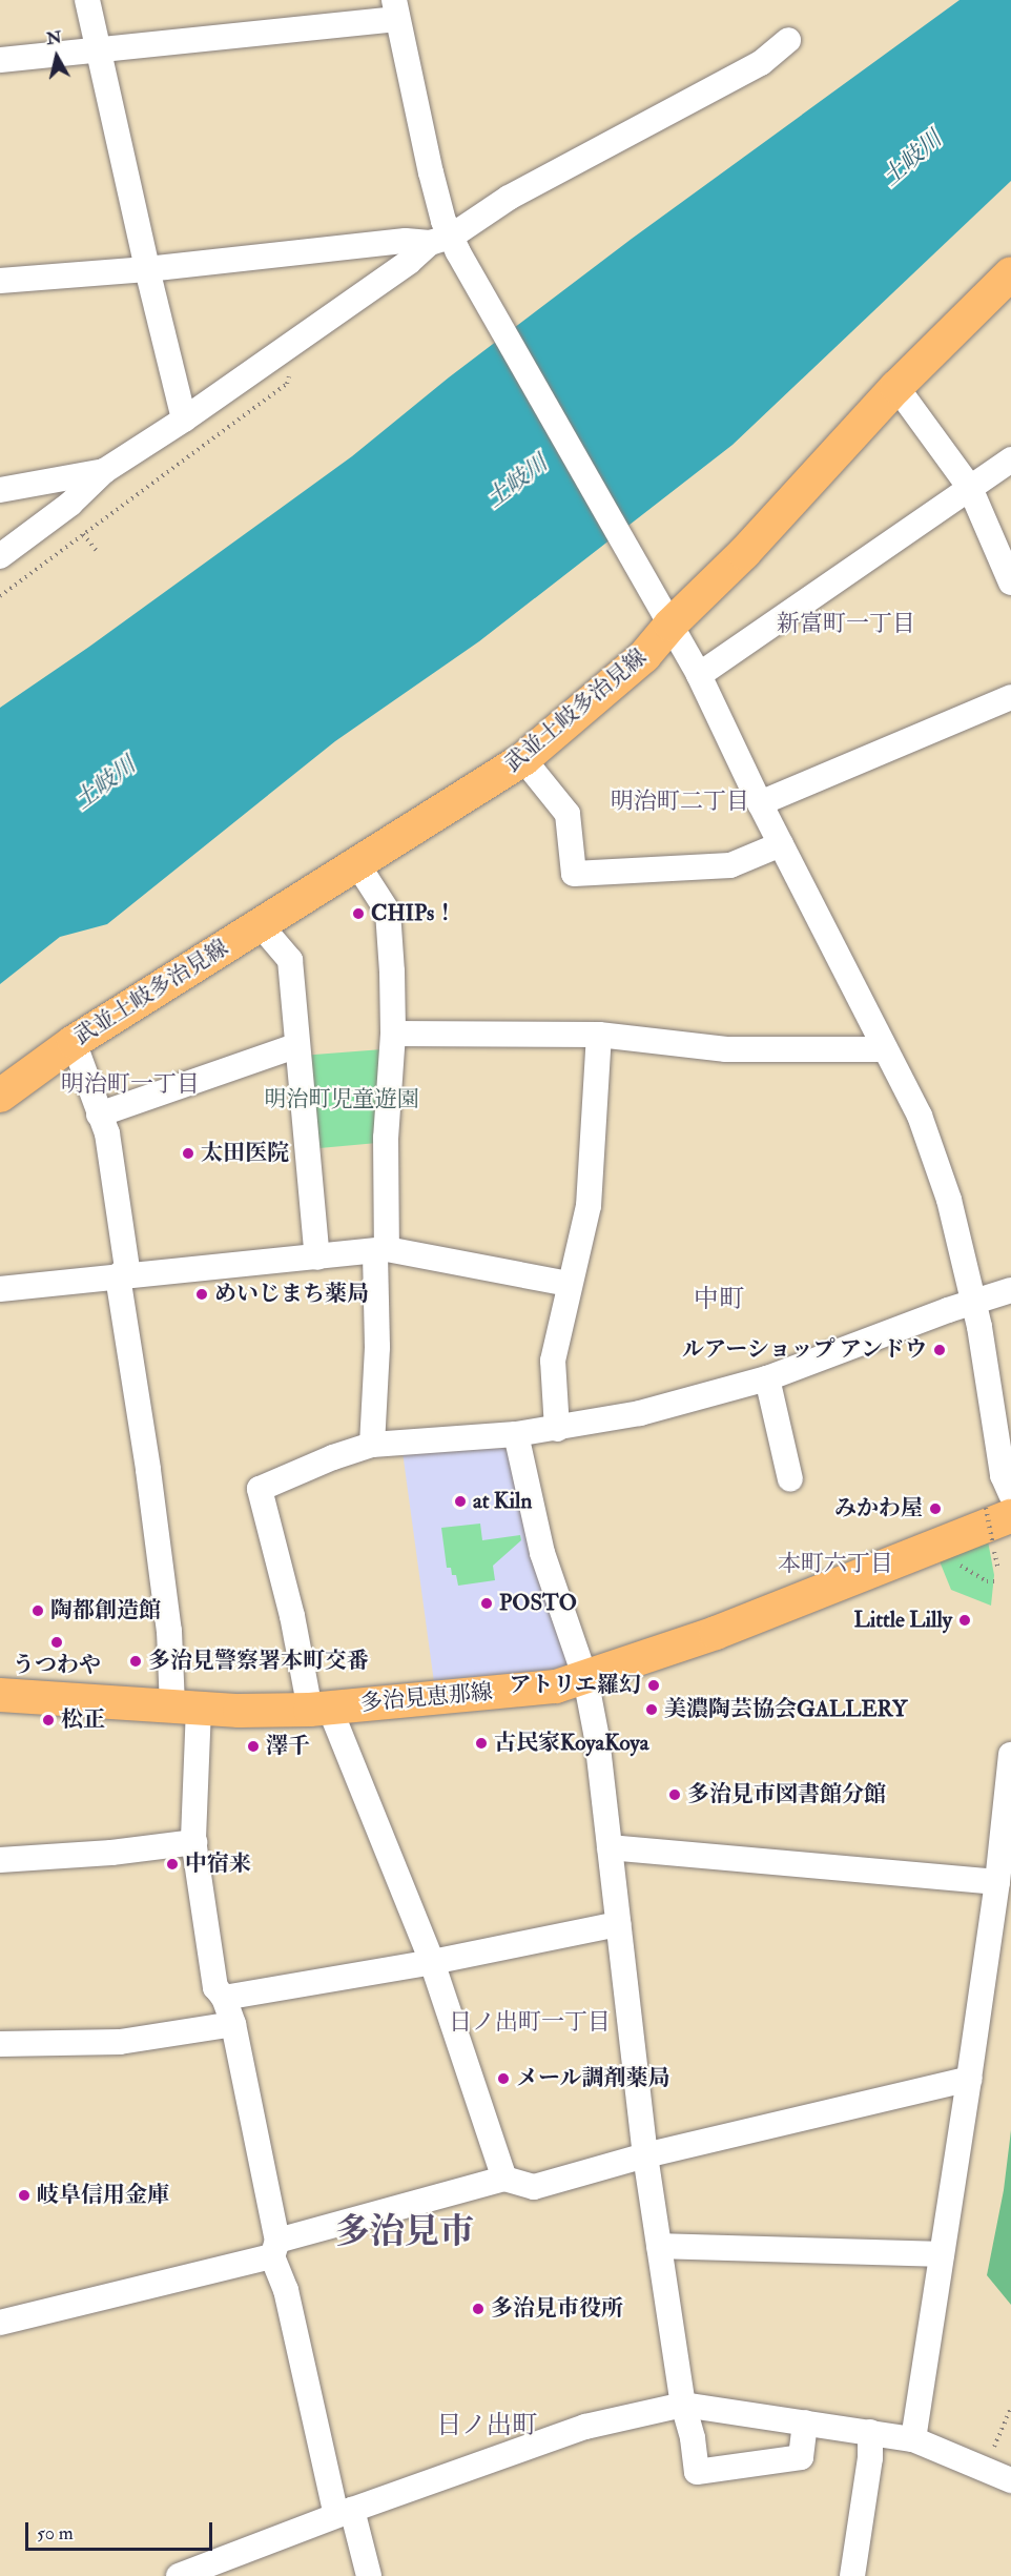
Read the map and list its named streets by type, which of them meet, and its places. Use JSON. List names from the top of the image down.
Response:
{
  "streets": {
    "main road": ["武並土岐多治見線", "多治見恵那線"]
  },
  "districts": [
    "新富町一丁目",
    "明治町二丁目",
    "明治町一丁目",
    "中町",
    "本町六丁目",
    "日ノ出町一丁目",
    "多治見市",
    "日ノ出町"
  ],
  "water": ["土岐川"],
  "parks": ["明治町児童遊園"],
  "places": [
    "CHIPs！",
    "太田医院",
    "めいじまち薬局",
    "ルアーショップ アンドウ",
    "at Kiln",
    "みかわ屋",
    "POSTO",
    "陶都創造館",
    "Little Lilly",
    "うつわや",
    "多治見警察署本町交番",
    "アトリエ羅幻",
    "美濃陶芸協会GALLERY",
    "松正",
    "古民家KoyaKoya",
    "澤千",
    "多治見市図書館分館",
    "中宿来",
    "メール調剤薬局",
    "岐阜信用金庫",
    "多治見市役所"
  ],
  "scale_bar": "50 m",
  "north": "top"
}
